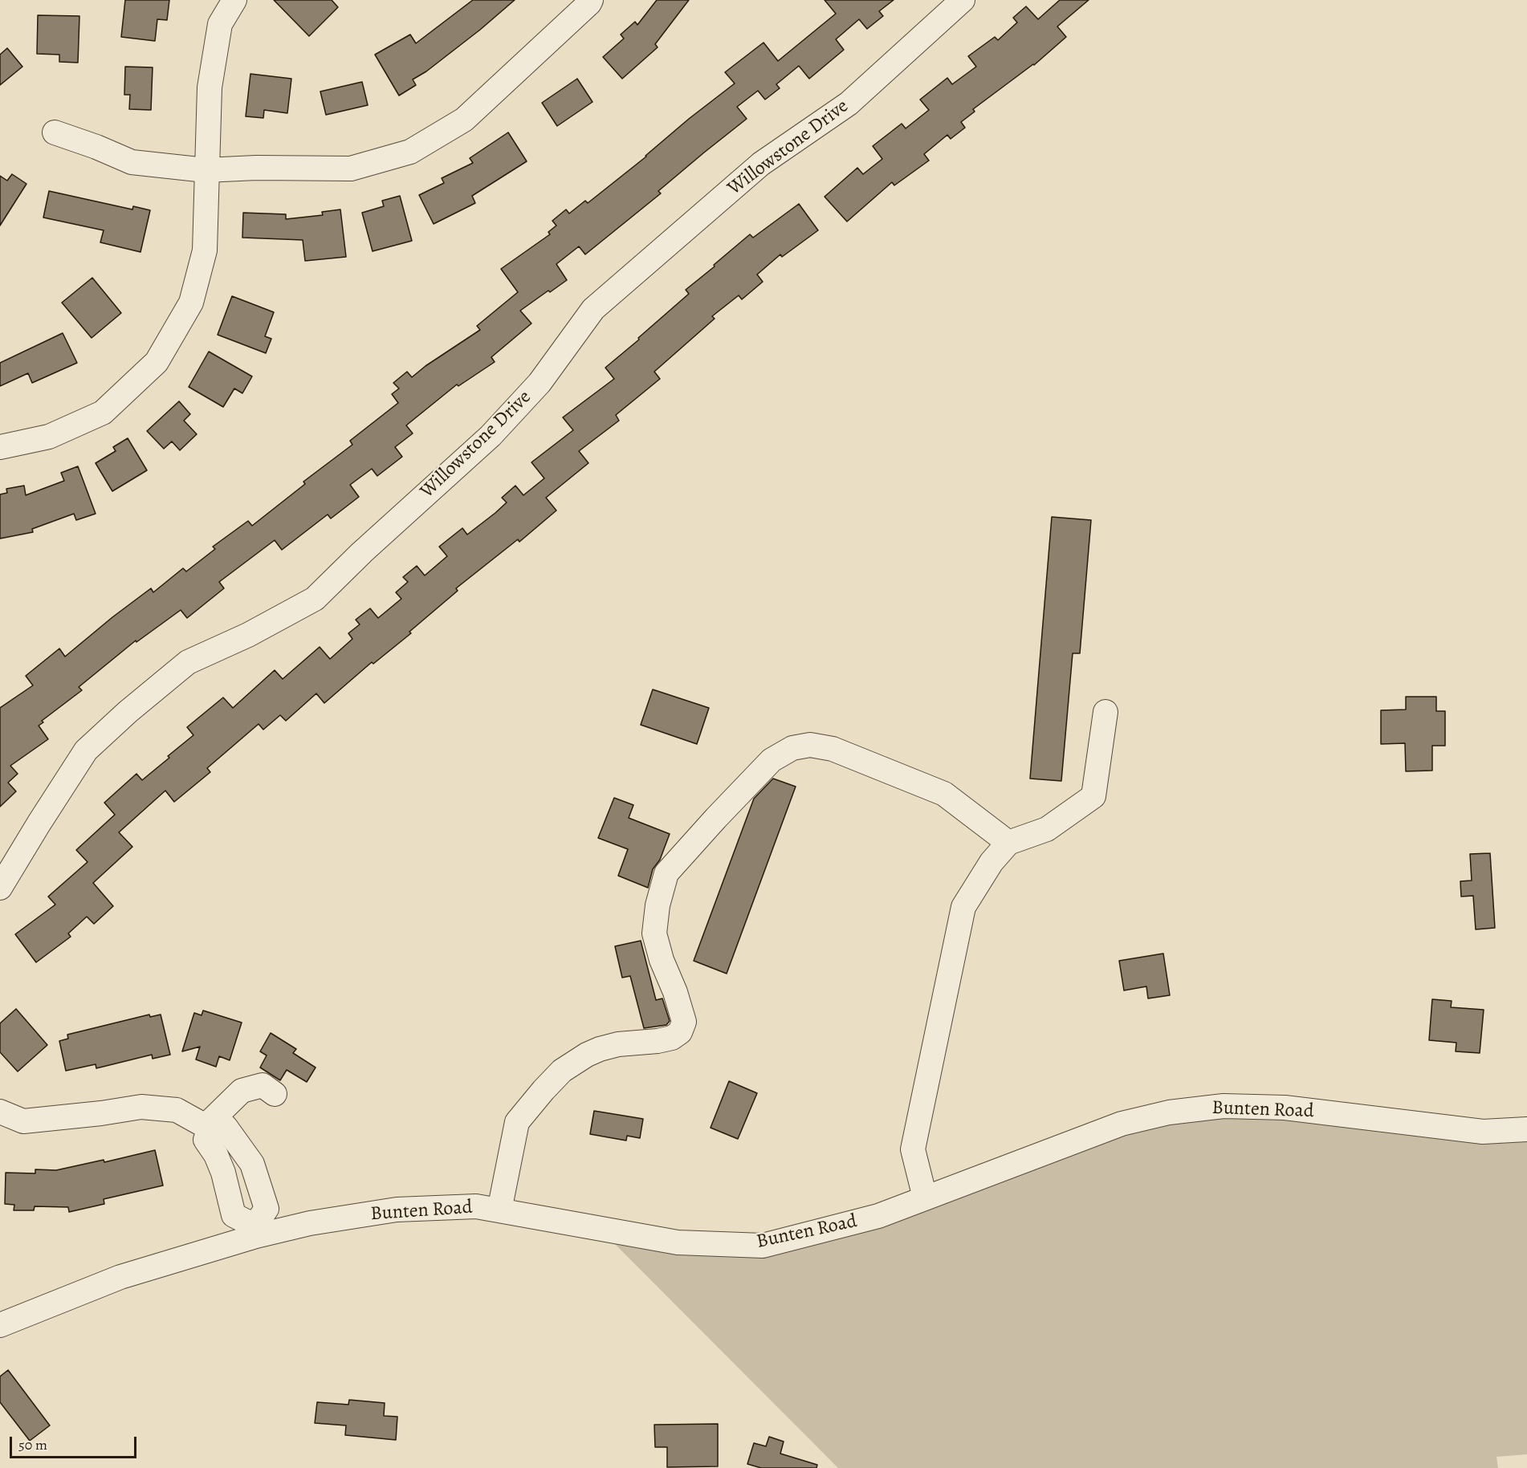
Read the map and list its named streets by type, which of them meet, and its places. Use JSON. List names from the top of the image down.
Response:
{
  "streets": {
    "street": ["Willowstone Drive", "Bunten Road"]
  },
  "scale_bar": "50 m"
}
